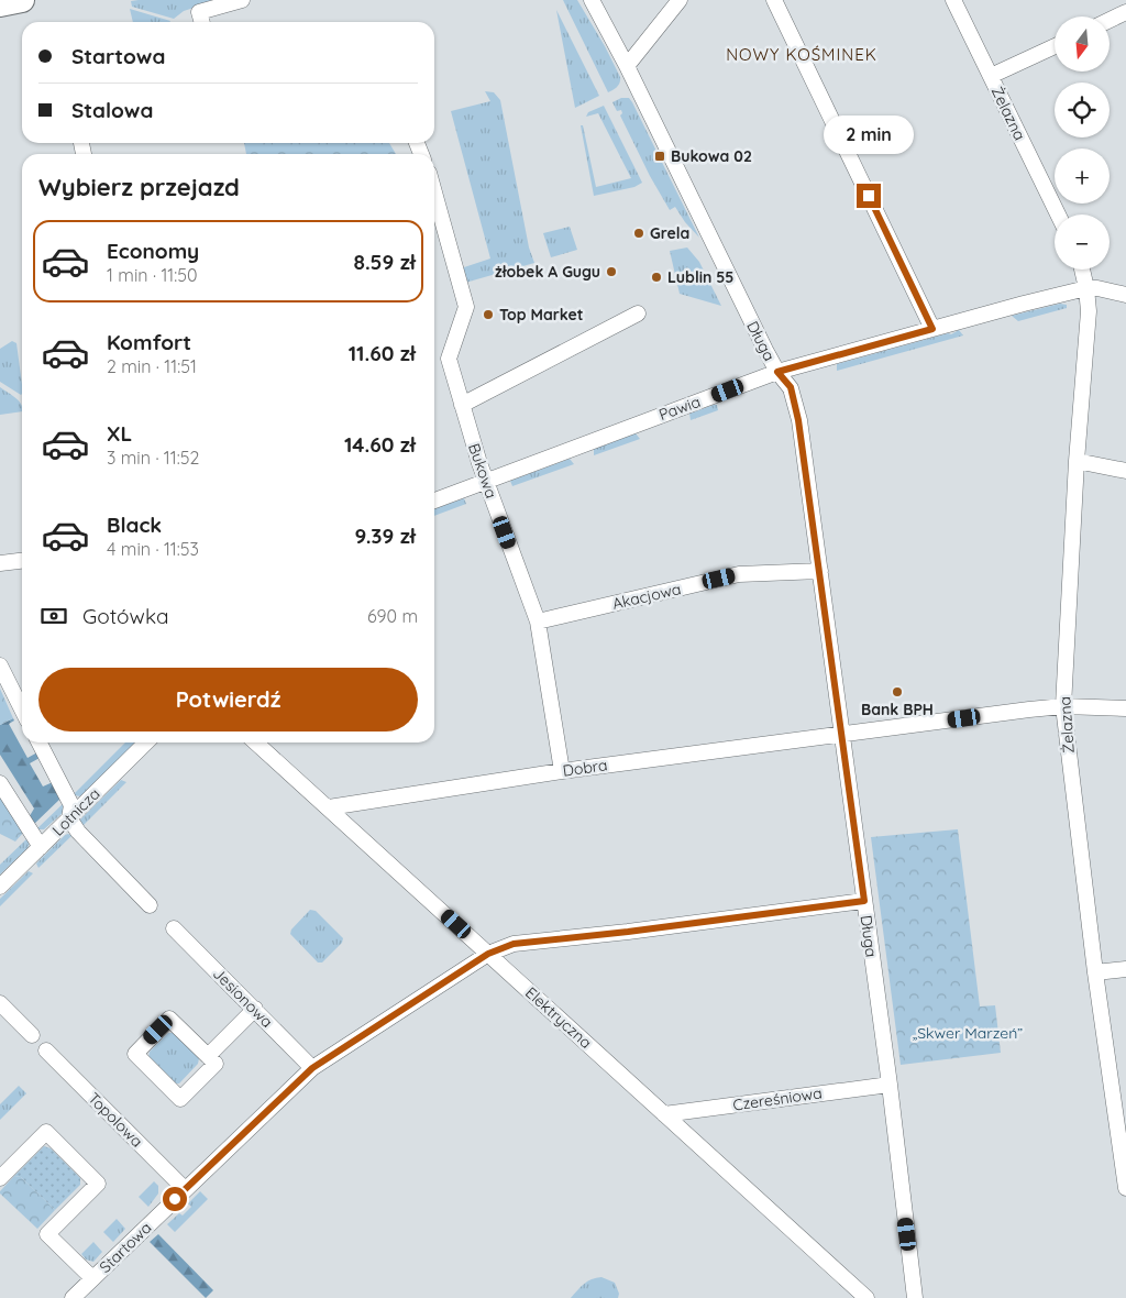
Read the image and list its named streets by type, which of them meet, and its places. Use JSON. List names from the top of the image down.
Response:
{
  "streets": {
    "street": [
      "Żelazna",
      "Długa",
      "Pawia",
      "Bukowa",
      "Akacjowa",
      "Dobra",
      "Lotnicza",
      "Jesionowa",
      "Elektryczna",
      "Czereśniowa",
      "Topolowa",
      "Startowa"
    ]
  },
  "crossings": [
    ["Żelazna", "Pawia"],
    ["Żelazna", "Dobra"],
    ["Długa", "Pawia"],
    ["Długa", "Akacjowa"],
    ["Długa", "Dobra"],
    ["Długa", "Czereśniowa"],
    ["Długa", "Startowa"],
    ["Pawia", "Bukowa"],
    ["Bukowa", "Akacjowa"],
    ["Bukowa", "Dobra"],
    ["Dobra", "Elektryczna"],
    ["Jesionowa", "Startowa"],
    ["Elektryczna", "Czereśniowa"],
    ["Elektryczna", "Startowa"],
    ["Topolowa", "Startowa"]
  ],
  "districts": ["NOWY KOŚMINEK"],
  "parks": ["„Skwer Marzeń”"],
  "places": {
    "transit": ["Bukowa 02"],
    "other": [
      "Grela",
      "żłobek A Gugu",
      "Lublin 55",
      "Top Market",
      "Bank BPH"
    ]
  },
  "north": "bottom",
  "page": {
    "map_buttons": ["+", "−"],
    "banner": ["Startowa", "Stalowa"],
    "bubble": "2 min",
    "heading": "Wybierz przejazd",
    "list": [
      {
        "name": "Economy",
        "note": "1 min · 11:50",
        "value": "8.59 zł"
      },
      {
        "name": "Komfort",
        "note": "2 min · 11:51",
        "value": "11.60 zł"
      },
      {
        "name": "XL",
        "note": "3 min · 11:52",
        "value": "14.60 zł"
      },
      {
        "name": "Black",
        "note": "4 min · 11:53",
        "value": "9.39 zł"
      }
    ],
    "pay": ["Gotówka", "690 m"],
    "buttons": "Potwierdź"
  }
}
